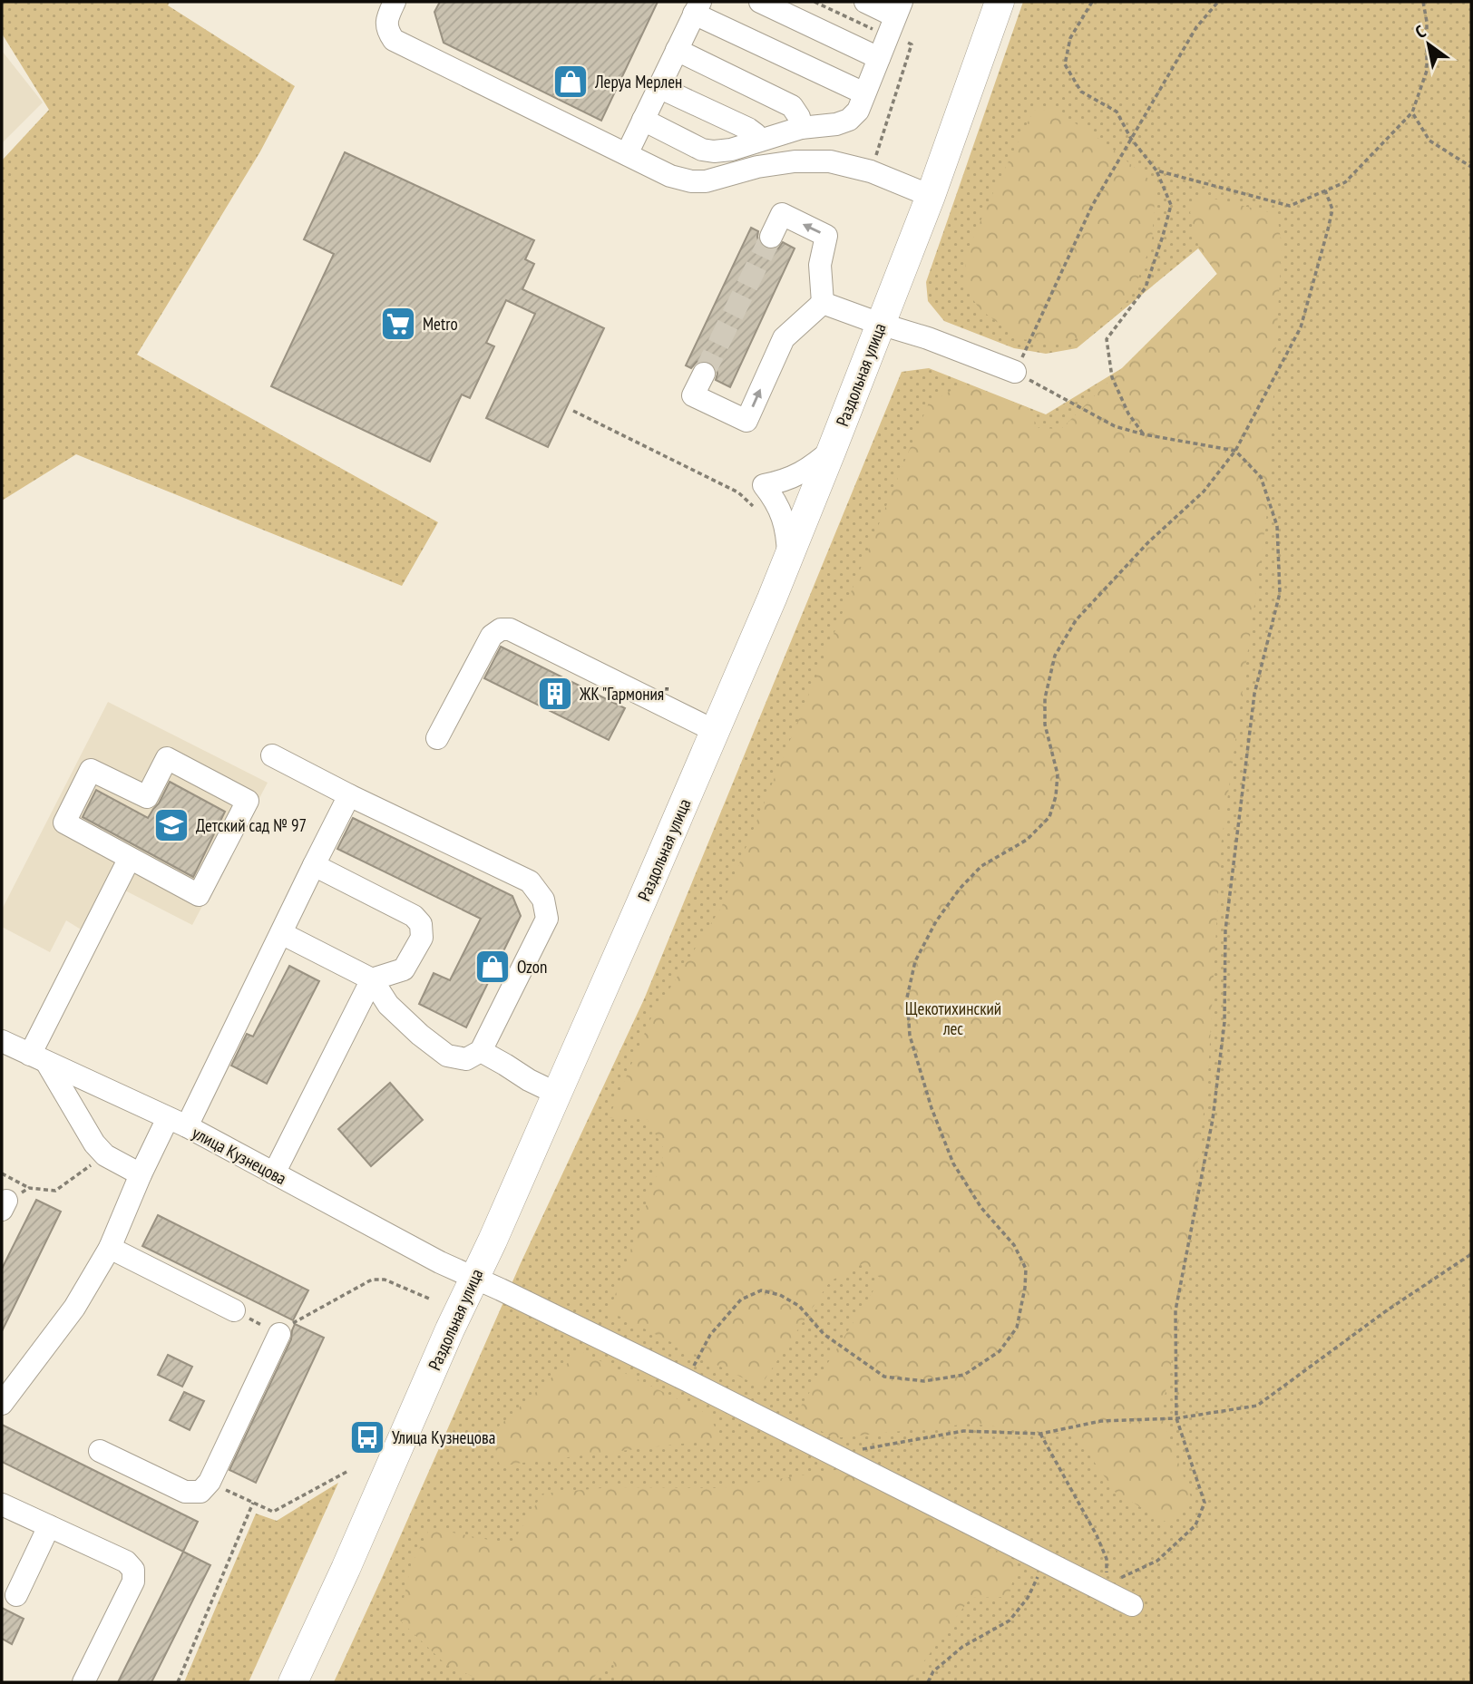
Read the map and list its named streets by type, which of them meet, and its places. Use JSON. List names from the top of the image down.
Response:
{
  "streets": {
    "main road": ["Раздольная улица"],
    "street": ["улица Кузнецова"]
  },
  "crossings": [
    ["Раздольная улица", "улица Кузнецова"]
  ],
  "parks": ["Щекотихинский лес"],
  "places": {
    "shop": ["Леруа Мерлен", "Ozon"],
    "supermarket": ["Metro"],
    "building": ["ЖК \"Гармония\""],
    "school or university": ["Детский сад № 97"],
    "bus stop": ["Улица Кузнецова"]
  },
  "north": "top left"
}
